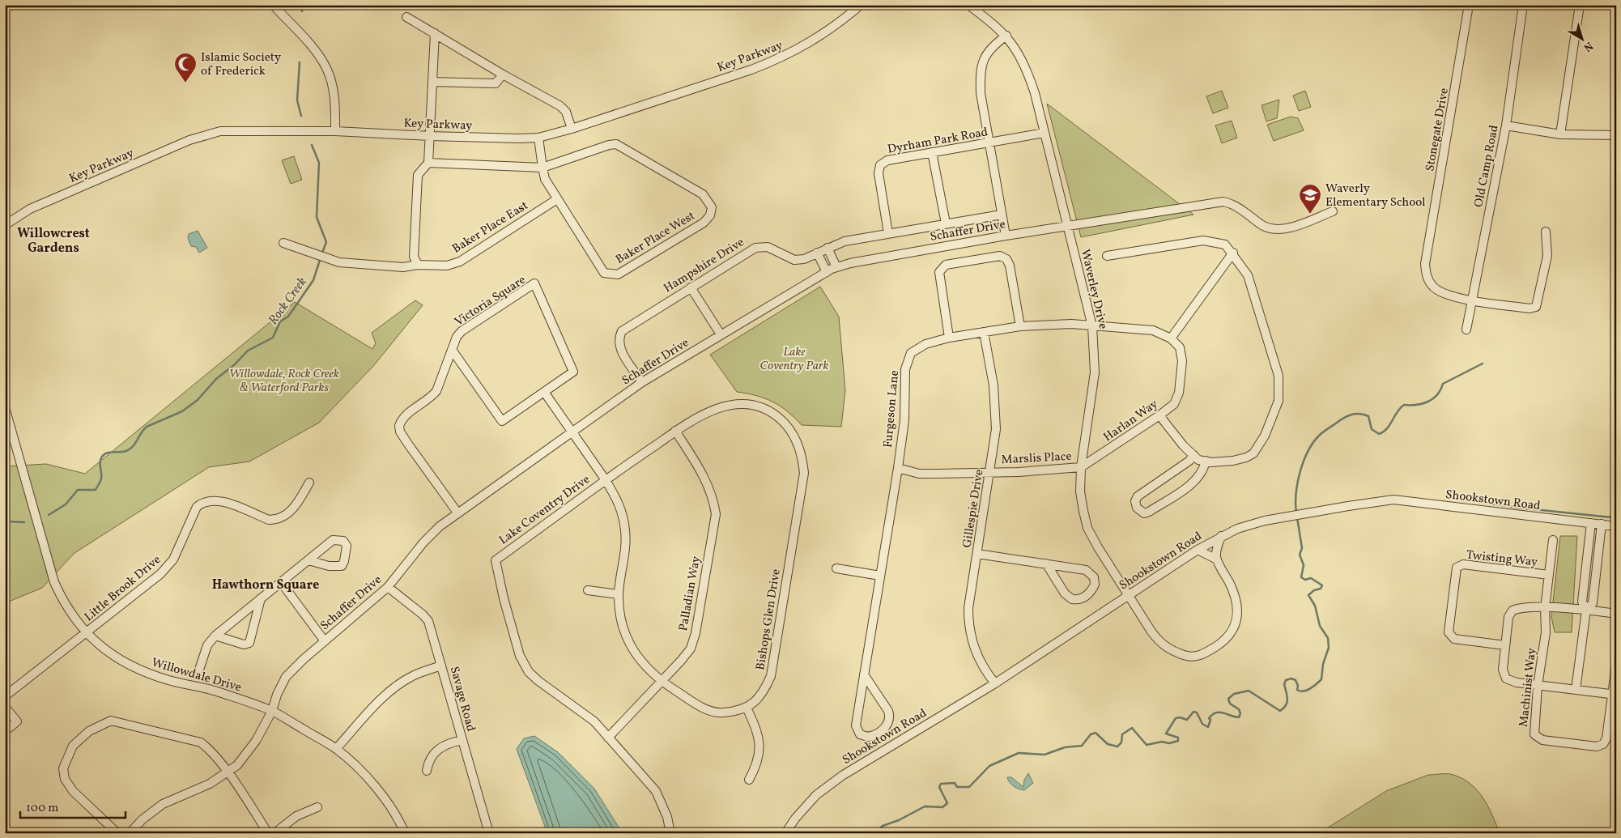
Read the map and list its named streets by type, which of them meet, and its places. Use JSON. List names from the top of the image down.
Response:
{
  "streets": {
    "street": [
      "Key Parkway",
      "Stonegate Drive",
      "Dyrham Park Road",
      "Old Camp Road",
      "Baker Place East",
      "Schaffer Drive",
      "Baker Place West",
      "Hampshire Drive",
      "Waverley Drive",
      "Victoria Square",
      "Furgeson Lane",
      "Harlan Way",
      "Marslis Place",
      "Shookstown Road",
      "Gillespie Drive",
      "Lake Coventry Drive",
      "Twisting Way",
      "Little Brook Drive",
      "Palladian Way",
      "Bishops Glen Drive",
      "Willowdale Drive",
      "Machinist Way",
      "Savage Road"
    ]
  },
  "crossings": [
    ["Key Parkway", "Baker Place West"],
    ["Stonegate Drive", "Old Camp Road"],
    ["Dyrham Park Road", "Hampshire Drive"],
    ["Dyrham Park Road", "Waverley Drive"],
    ["Baker Place East", "Baker Place West"],
    ["Schaffer Drive", "Hampshire Drive"],
    ["Schaffer Drive", "Waverley Drive"],
    ["Schaffer Drive", "Willowdale Drive"],
    ["Schaffer Drive", "Savage Road"],
    ["Waverley Drive", "Furgeson Lane"],
    ["Waverley Drive", "Harlan Way"],
    ["Waverley Drive", "Marslis Place"],
    ["Waverley Drive", "Shookstown Road"],
    ["Furgeson Lane", "Marslis Place"],
    ["Furgeson Lane", "Gillespie Drive"],
    ["Harlan Way", "Marslis Place"],
    ["Marslis Place", "Gillespie Drive"],
    ["Shookstown Road", "Gillespie Drive"],
    ["Lake Coventry Drive", "Palladian Way"],
    ["Lake Coventry Drive", "Bishops Glen Drive"],
    ["Twisting Way", "Machinist Way"],
    ["Little Brook Drive", "Willowdale Drive"],
    ["Palladian Way", "Bishops Glen Drive"]
  ],
  "districts": ["Willowcrest Gardens", "Hawthorn Square"],
  "water": ["Rock Creek"],
  "parks": ["Lake Coventry Park", "Willowdale, Rock Creek & Waterford Parks"],
  "places": {
    "mosque": ["Islamic Society of Frederick"],
    "school or university": ["Waverly Elementary School"]
  },
  "scale_bar": "100 m",
  "north": "bottom right"
}
